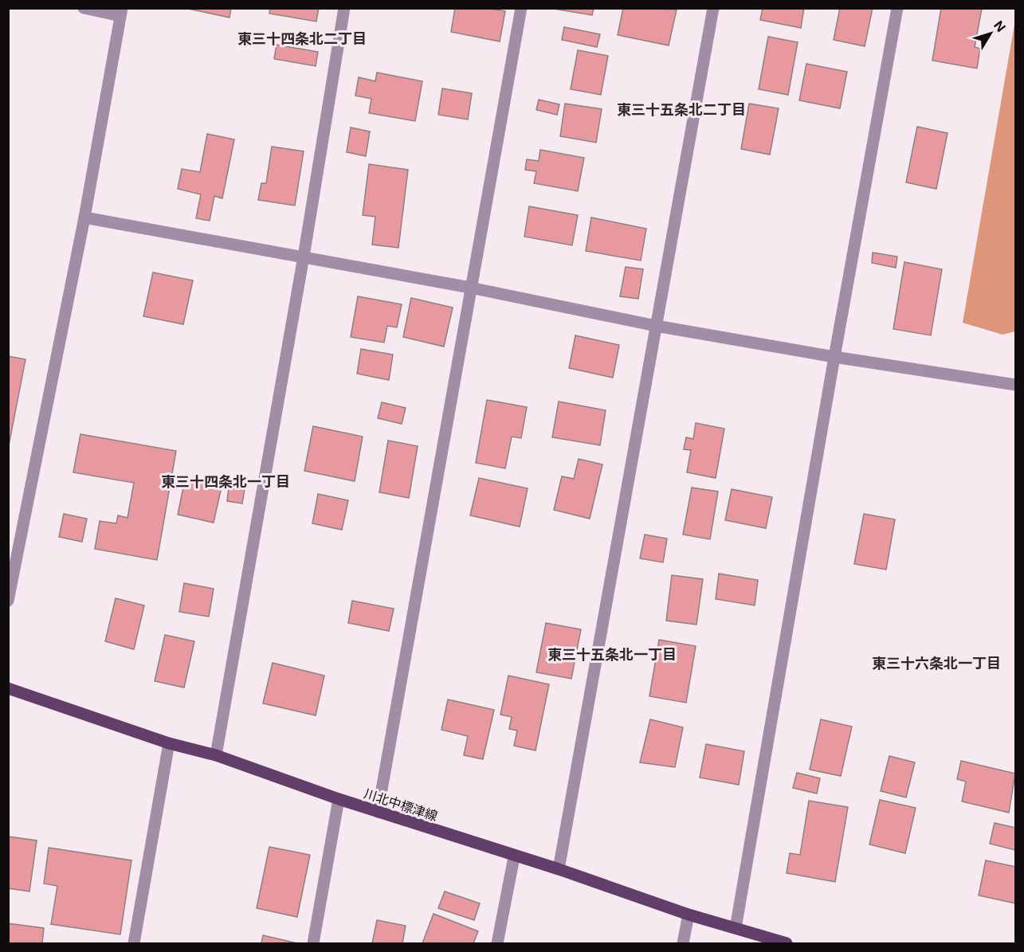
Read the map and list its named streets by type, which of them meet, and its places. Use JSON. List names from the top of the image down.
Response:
{
  "streets": {
    "main road": ["川北中標津線"]
  },
  "districts": [
    "東三十四条北二丁目",
    "東三十五条北二丁目",
    "東三十四条北一丁目",
    "東三十五条北一丁目",
    "東三十六条北一丁目"
  ],
  "north": "top right"
}
